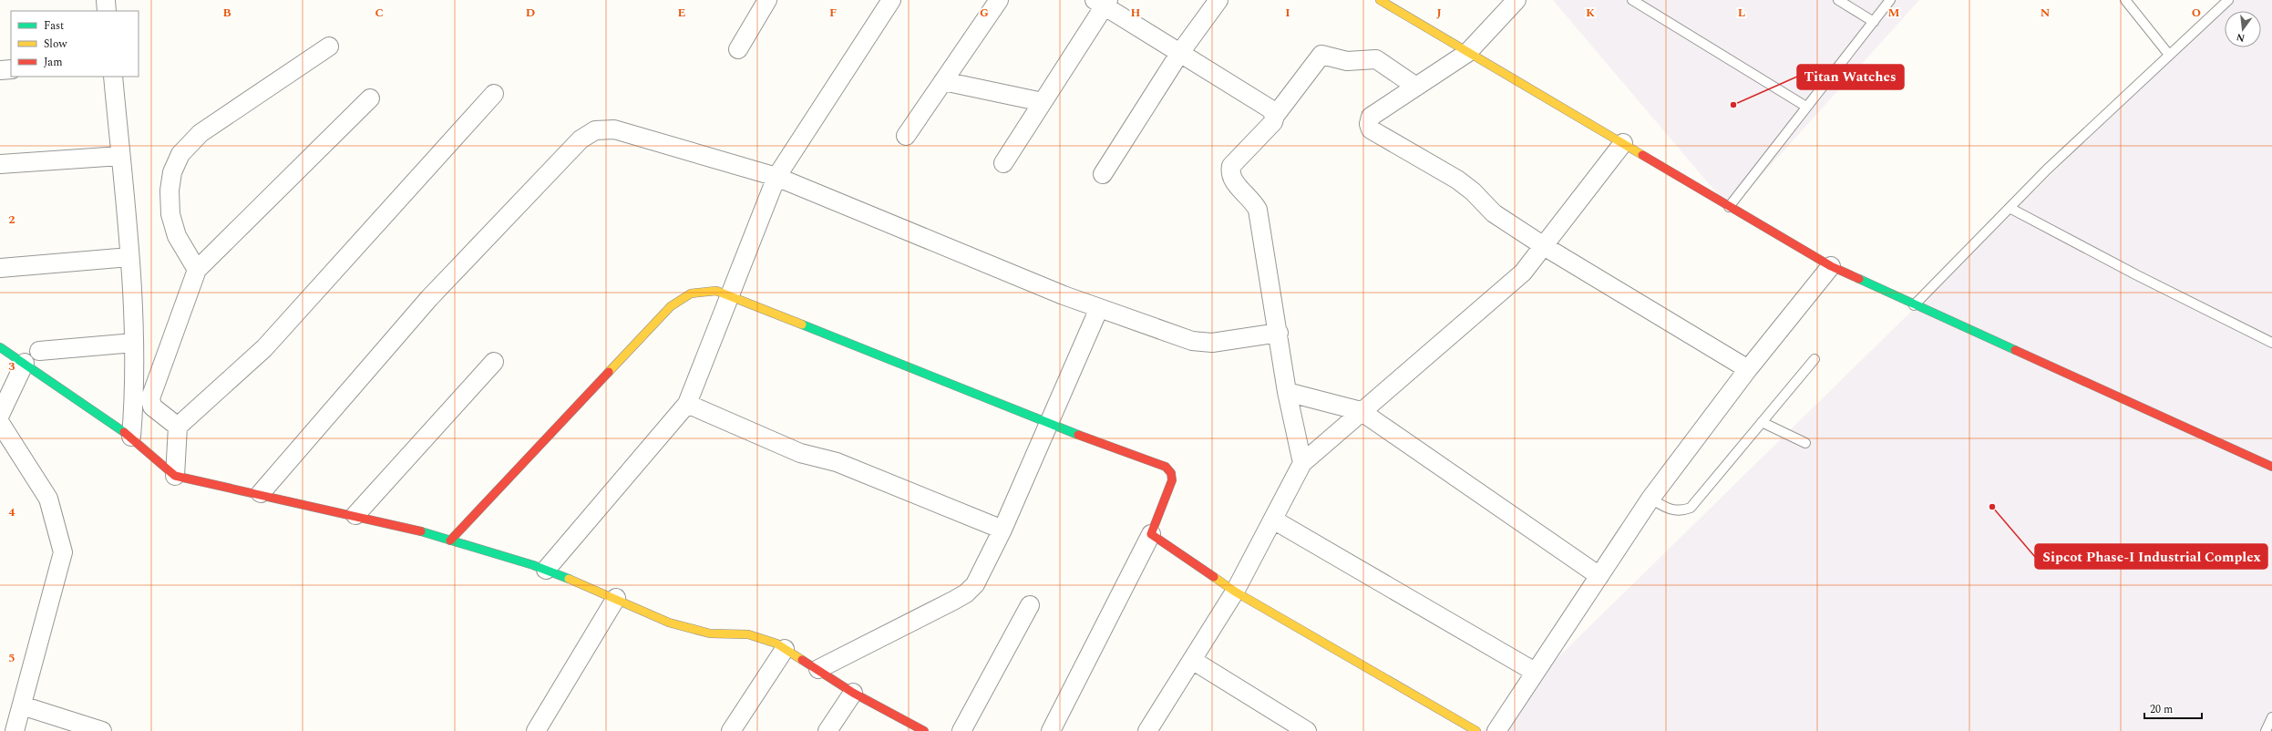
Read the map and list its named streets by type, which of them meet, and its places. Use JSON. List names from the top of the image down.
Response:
{
  "places": ["Titan Watches", "Sipcot Phase-I Industrial Complex"],
  "legend": ["Fast", "Slow", "Jam"],
  "scale_bar": "20 m",
  "north": "bottom",
  "grid": {
    "columns": [
      "B",
      "C",
      "D",
      "E",
      "F",
      "G",
      "H",
      "I",
      "J",
      "K",
      "L",
      "M",
      "N",
      "O"
    ],
    "rows": [
      "2",
      "3",
      "4",
      "5"
    ]
  }
}
